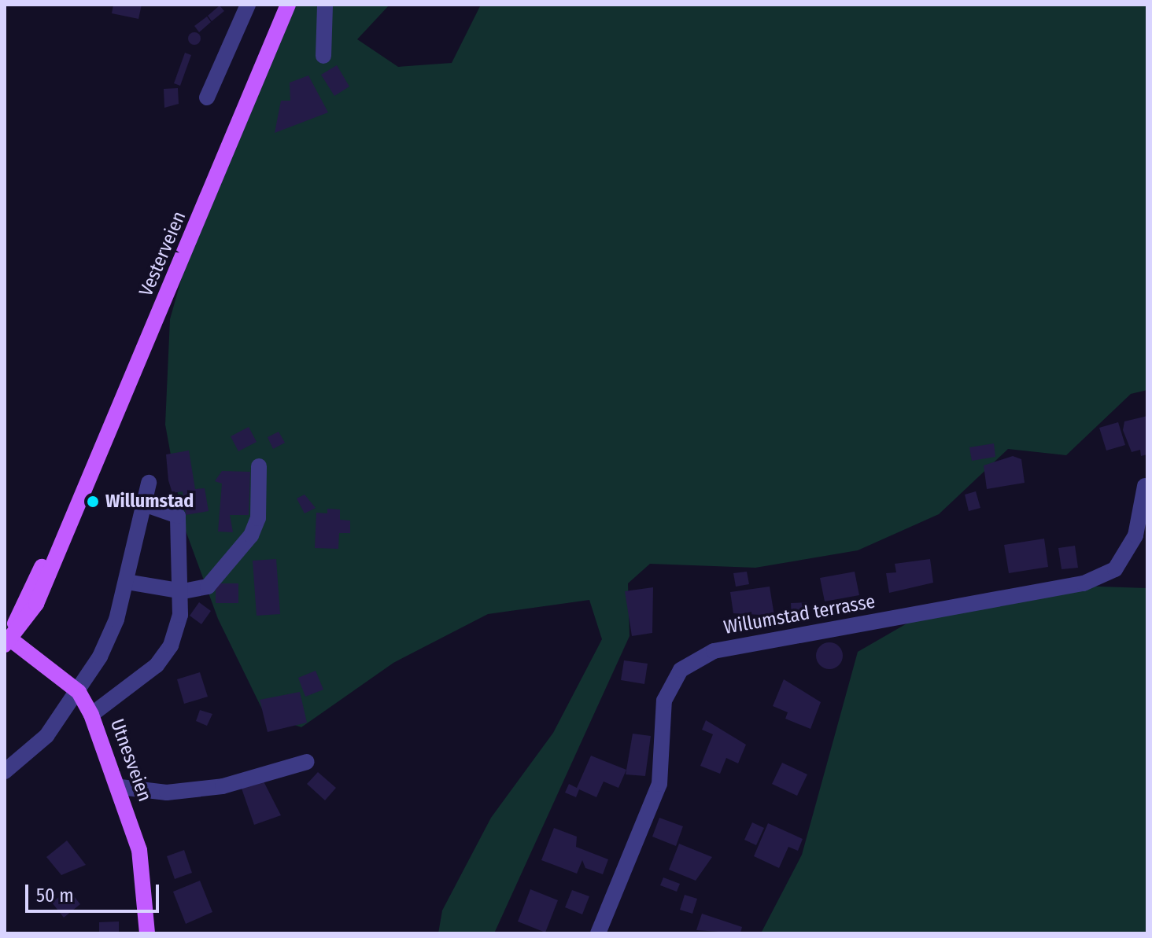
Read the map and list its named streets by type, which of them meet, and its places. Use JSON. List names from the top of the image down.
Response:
{
  "streets": {
    "main road": ["Vesterveien", "Utnesveien"],
    "street": ["Willumstad terrasse"]
  },
  "crossings": [
    ["Vesterveien", "Utnesveien"]
  ],
  "places": ["Willumstad"],
  "scale_bar": "50 m"
}
